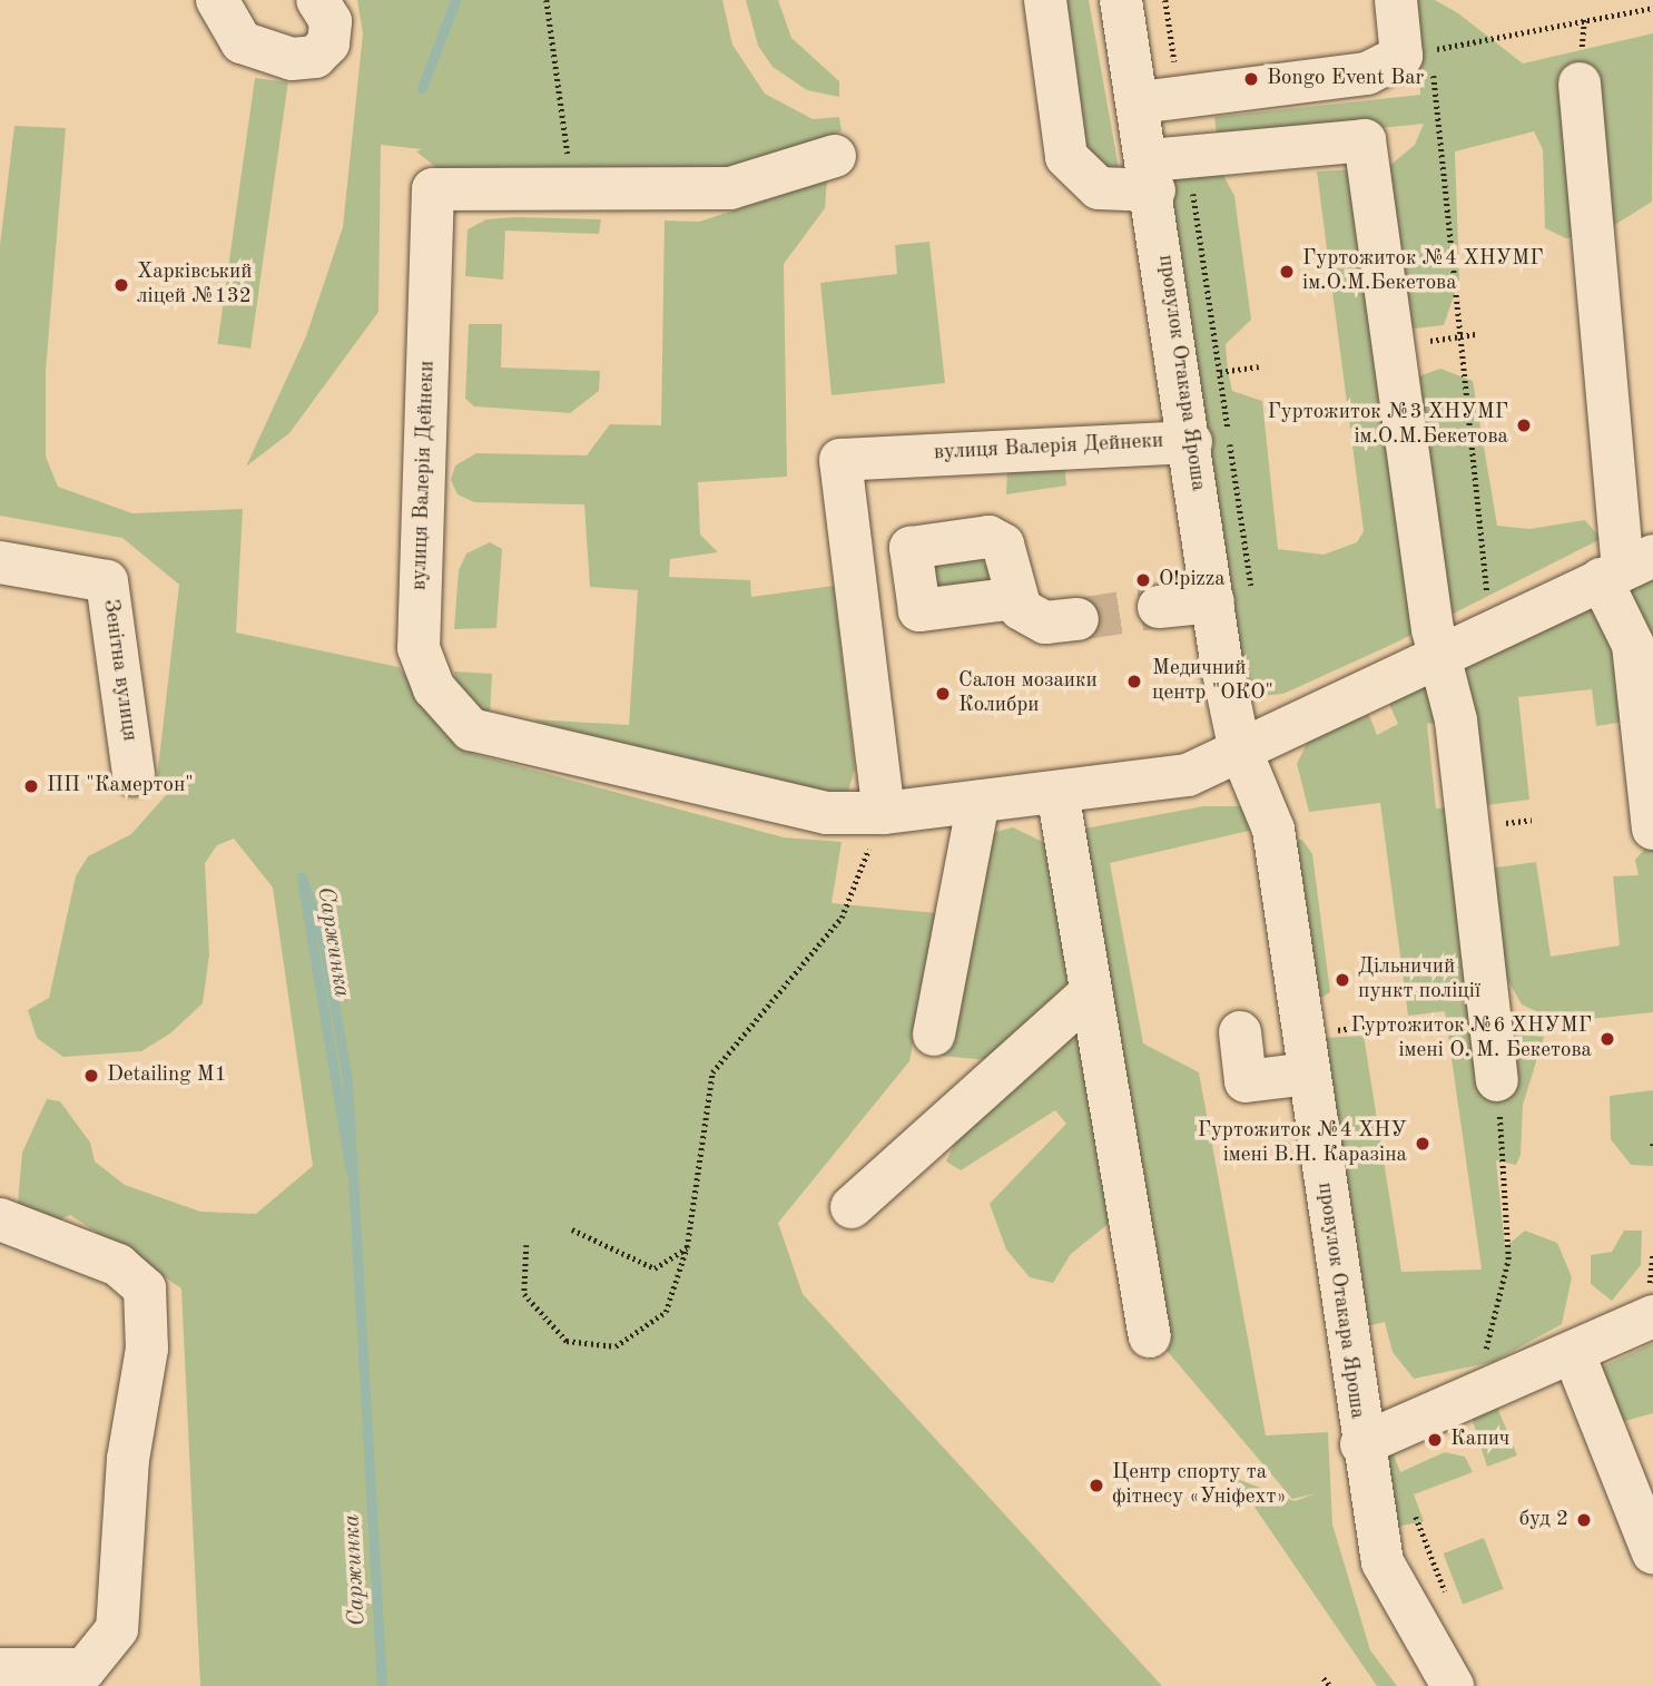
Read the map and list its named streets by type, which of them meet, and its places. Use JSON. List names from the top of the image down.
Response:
{
  "streets": {
    "street": ["провулок Отакара Яроша", "вулиця Валерія Дейнеки", "Зенітна вулиця"]
  },
  "crossings": [
    ["провулок Отакара Яроша", "вулиця Валерія Дейнеки"]
  ],
  "water": ["Саржинка"],
  "places": [
    "Bongo Event Bar",
    "Гуртожиток №4 ХНУМГ ім.О.М.Бекетова",
    "Харківський ліцей №132",
    "Гуртожиток №3 ХНУМГ ім.О.М.Бекетова",
    "O!pizza",
    "Медичний центр \"ОКО\"",
    "Салон мозаики Колибри",
    "ПП \"Камертон\"",
    "Дільничий пункт поліції",
    "Гуртожиток №6 ХНУМГ імені О. М. Бекетова",
    "Detailing M1",
    "Гуртожиток №4 ХНУ імені В.Н. Каразіна",
    "Капич",
    "Центр спорту та фітнесу «Уніфехт»",
    "буд 2"
  ]
}
